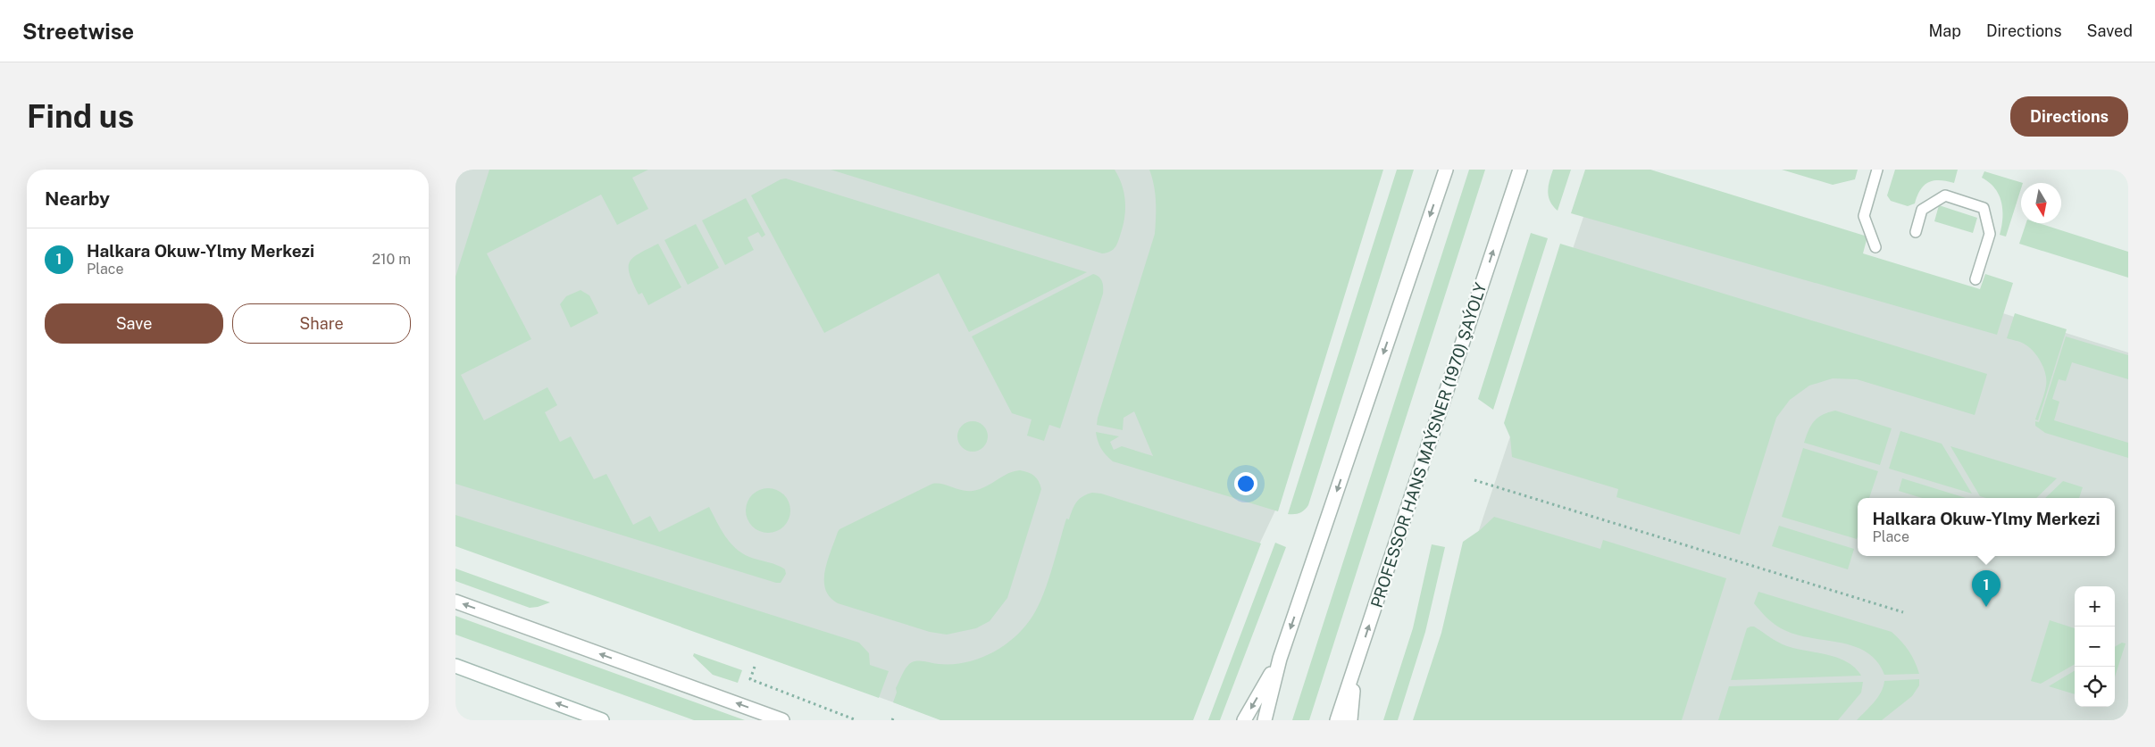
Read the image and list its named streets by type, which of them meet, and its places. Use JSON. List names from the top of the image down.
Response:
{
  "streets": {
    "street": ["PROFESSOR HANS MAÝSNER (1970) ŞAÝOLY"]
  },
  "north": "bottom",
  "page": {
    "header": "Streetwise",
    "nav": ["Map", "Directions", "Saved"],
    "buttons": [
      "Directions",
      ["Save", "Share"]
    ],
    "title": "Find us",
    "heading": "Nearby",
    "list": [
      {
        "mark": "1",
        "name": "Halkara Okuw-Ylmy Merkezi",
        "note": "Place",
        "value": "210 m"
      }
    ],
    "popup": ["Halkara Okuw-Ylmy Merkezi", "Place"],
    "pins": "1",
    "map_buttons": ["+", "−"]
  }
}
